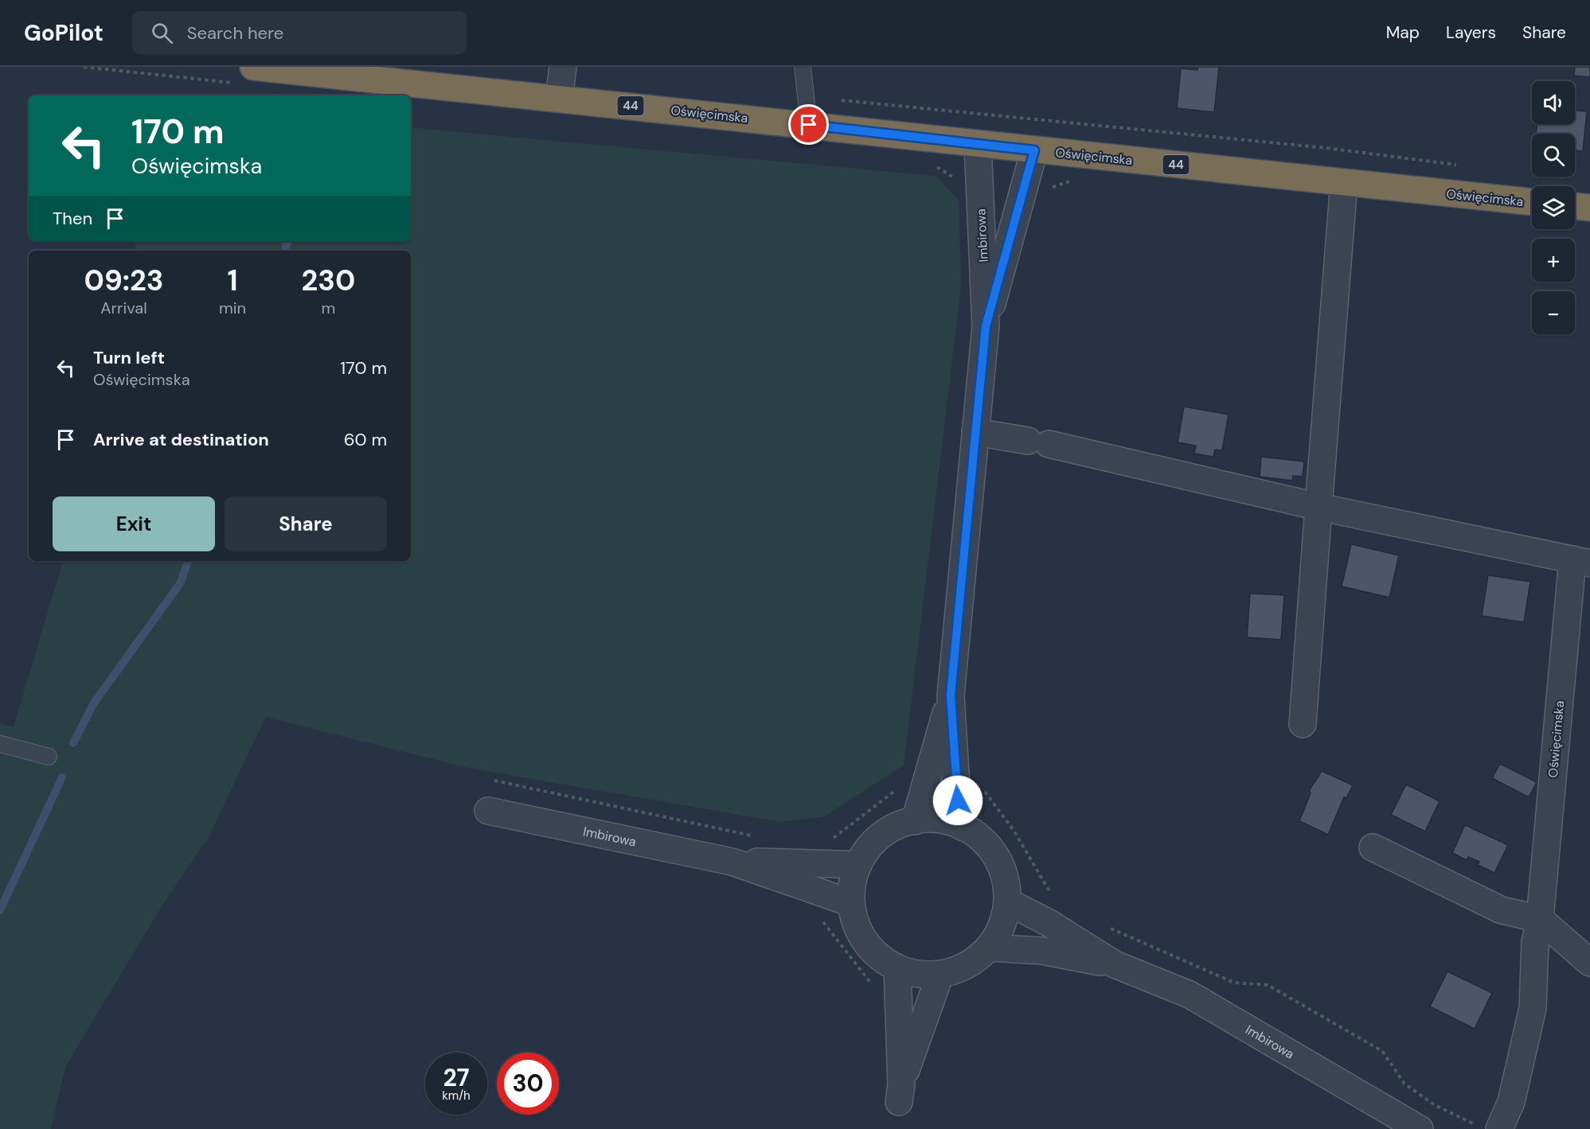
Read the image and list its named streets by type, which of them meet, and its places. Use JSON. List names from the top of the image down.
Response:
{
  "streets": {
    "highway": ["44", "Oświęcimska"],
    "street": ["Imbirowa"]
  },
  "crossings": [
    ["Oświęcimska", "Imbirowa"]
  ],
  "page": {
    "header": "GoPilot",
    "search": "Search here",
    "nav": ["Map", "Layers", "Share"],
    "map_buttons": ["+", "−"],
    "turn": ["170 m", "Oświęcimska"],
    "then": "Then",
    "eta": [
      "09:23",
      "Arrival",
      "1",
      "min",
      "230",
      "m"
    ],
    "list": [
      {
        "name": "Turn left",
        "note": "Oświęcimska",
        "value": "170 m"
      },
      {
        "name": "Arrive at destination",
        "value": "60 m"
      }
    ],
    "buttons": ["Exit", "Share"],
    "speed": "27 km/h",
    "limit": "30"
  }
}
